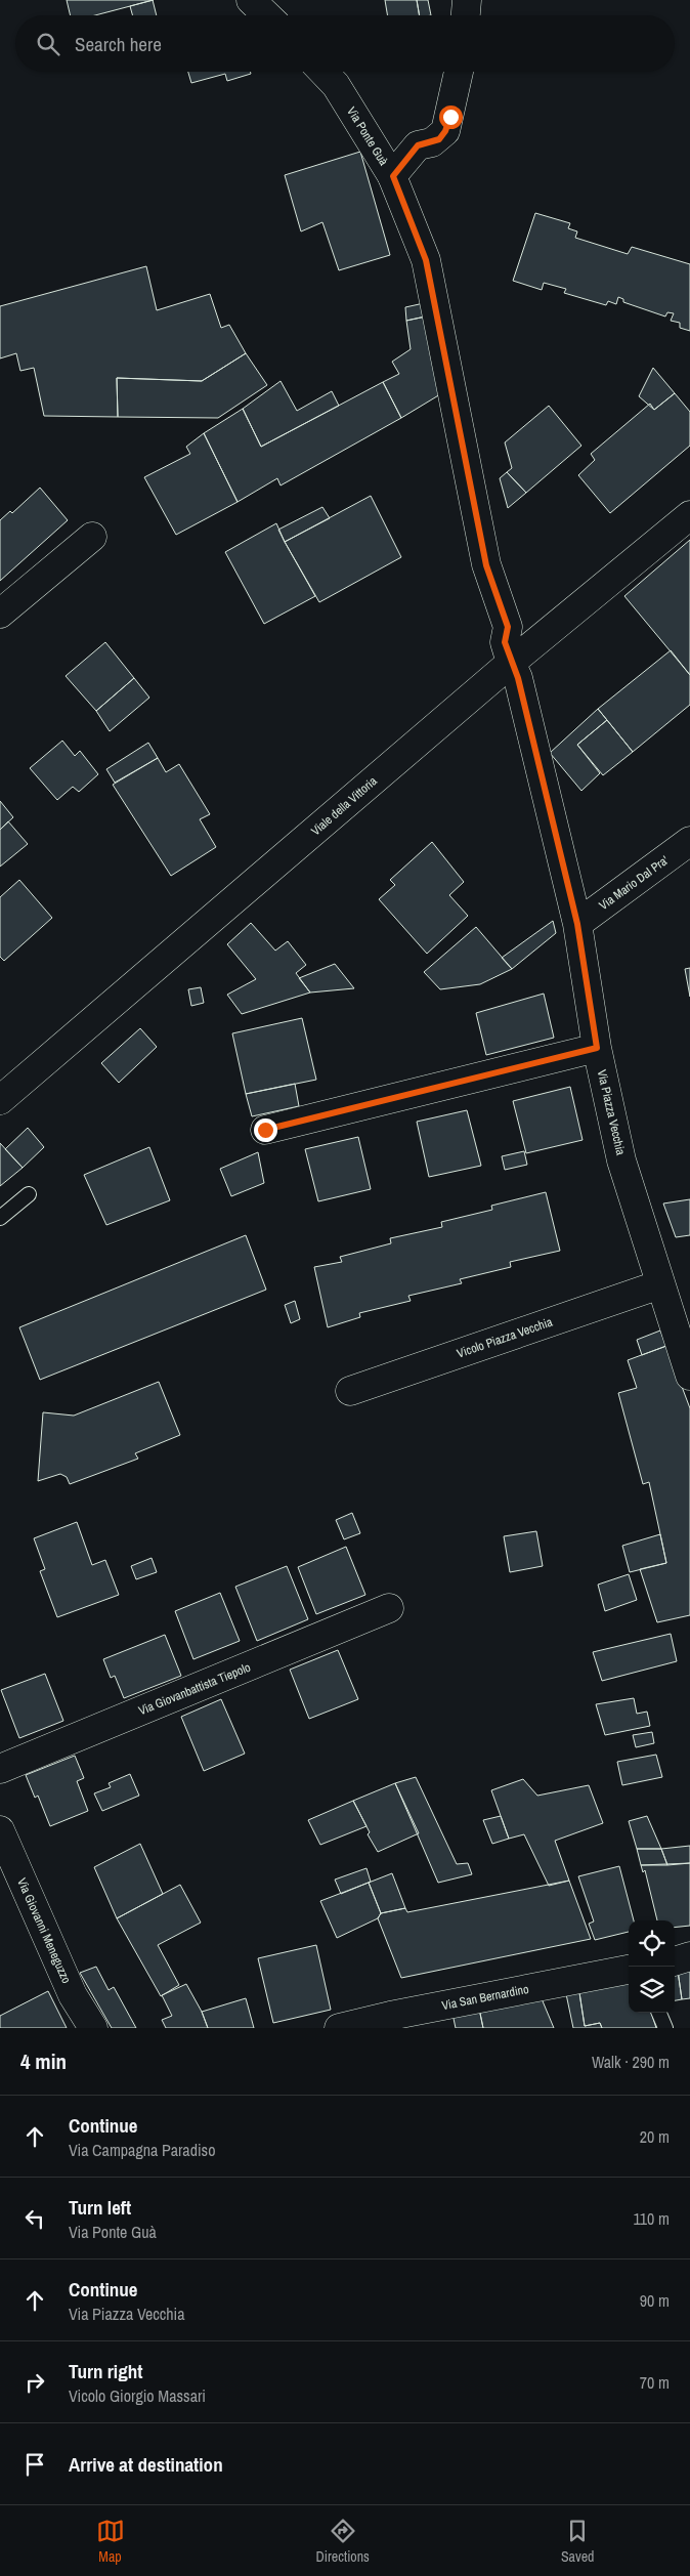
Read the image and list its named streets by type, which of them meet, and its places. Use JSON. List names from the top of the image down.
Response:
{
  "streets": {
    "street": [
      "Via Ponte Guà",
      "Viale della Vittoria",
      "Via Mario Dal Pra'",
      "Via Piazza Vecchia",
      "Vicolo Piazza Vecchia",
      "Via Giovanbattista Tiepolo",
      "Via Giovanni Meneguzzo",
      "Via San Bernardino"
    ]
  },
  "crossings": [
    ["Via Ponte Guà", "Viale della Vittoria"],
    ["Via Ponte Guà", "Via Piazza Vecchia"],
    ["Viale della Vittoria", "Via Piazza Vecchia"],
    ["Via Mario Dal Pra'", "Via Piazza Vecchia"],
    ["Via Piazza Vecchia", "Vicolo Piazza Vecchia"]
  ],
  "page": {
    "search": "Search here",
    "heading": ["4 min", "Walk · 290 m"],
    "list": [
      ["Continue", "Via Campagna Paradiso", "20 m"],
      ["Turn left", "Via Ponte Guà", "110 m"],
      ["Continue", "Via Piazza Vecchia", "90 m"],
      ["Turn right", "Vicolo Giorgio Massari", "70 m"],
      "Arrive at destination"
    ],
    "nav": ["Map", "Directions", "Saved"]
  }
}
